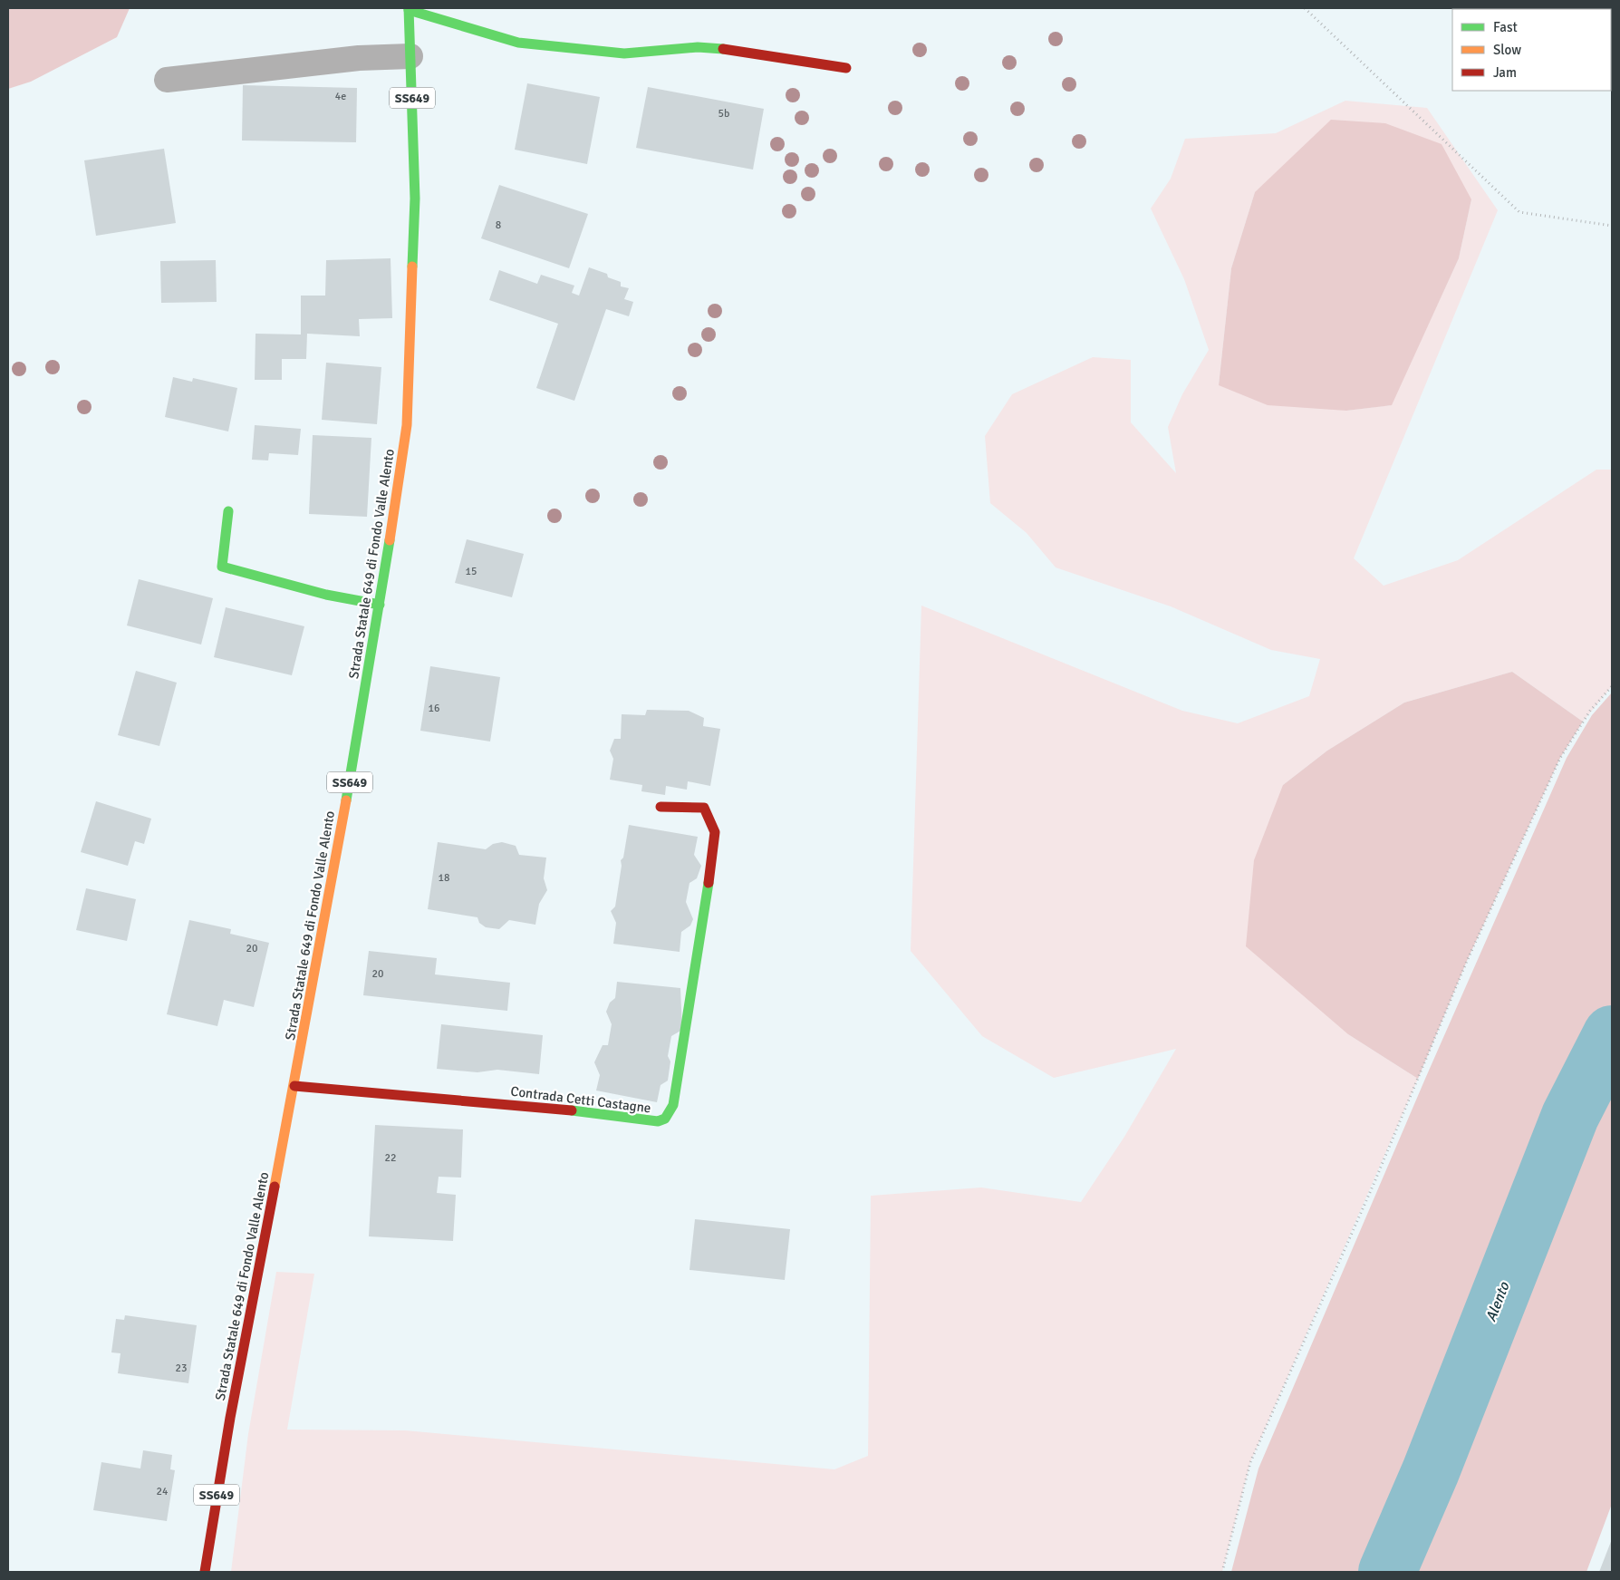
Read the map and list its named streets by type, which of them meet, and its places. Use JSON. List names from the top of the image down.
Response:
{
  "streets": {
    "main road": ["SS649", "Strada Statale 649 di Fondo Valle Alento", "Contrada Cetti Castagne"]
  },
  "crossings": [
    ["Strada Statale 649 di Fondo Valle Alento", "Contrada Cetti Castagne"]
  ],
  "water": ["Alento"],
  "house_numbers": [
    "4e",
    "5b",
    "8",
    "15",
    "16",
    "18",
    "20",
    "20",
    "22",
    "23",
    "24"
  ],
  "legend": ["Fast", "Slow", "Jam"]
}
